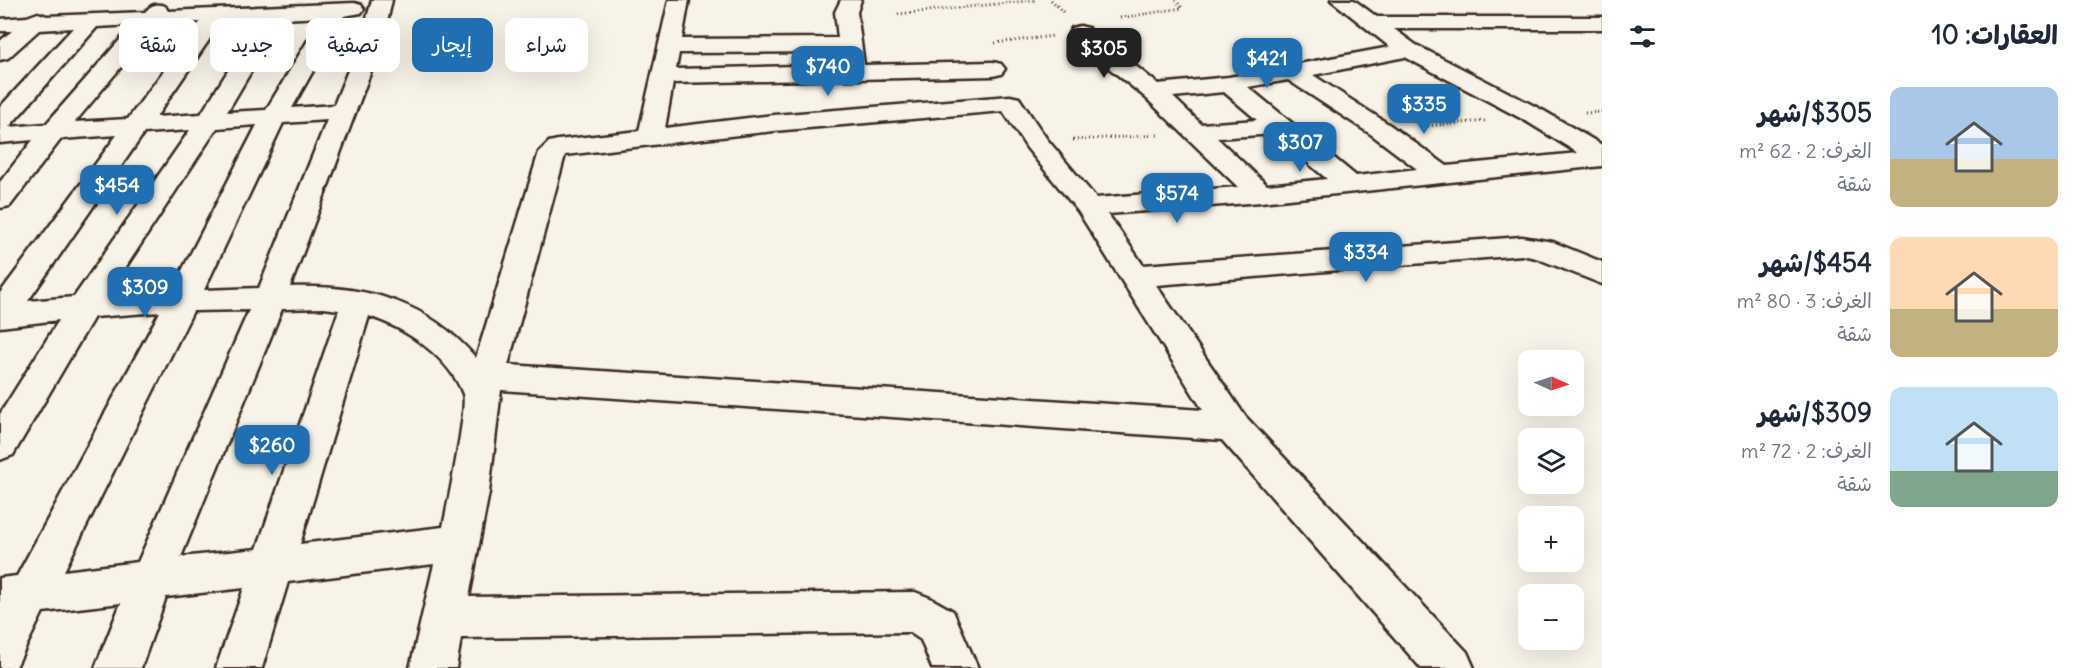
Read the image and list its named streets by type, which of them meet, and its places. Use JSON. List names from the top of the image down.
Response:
{
  "north": "right",
  "page": {
    "heading": "العقارات: 10",
    "chip": [
      "شراء",
      "إيجار",
      "تصفية",
      "جديد",
      "شقة"
    ],
    "price": [
      "$305",
      "$421",
      "$740",
      "$335",
      "$307",
      "$454",
      "$574",
      "$334",
      "$309",
      "$260"
    ],
    "list": [
      {
        "name": "$305/شهر",
        "note": "الغرف: 2 · 62 m² · شقة"
      },
      {
        "name": "$454/شهر",
        "note": "الغرف: 3 · 80 m² · شقة"
      },
      {
        "name": "$309/شهر",
        "note": "الغرف: 2 · 72 m² · شقة"
      }
    ],
    "map_buttons": ["+", "−"]
  }
}
